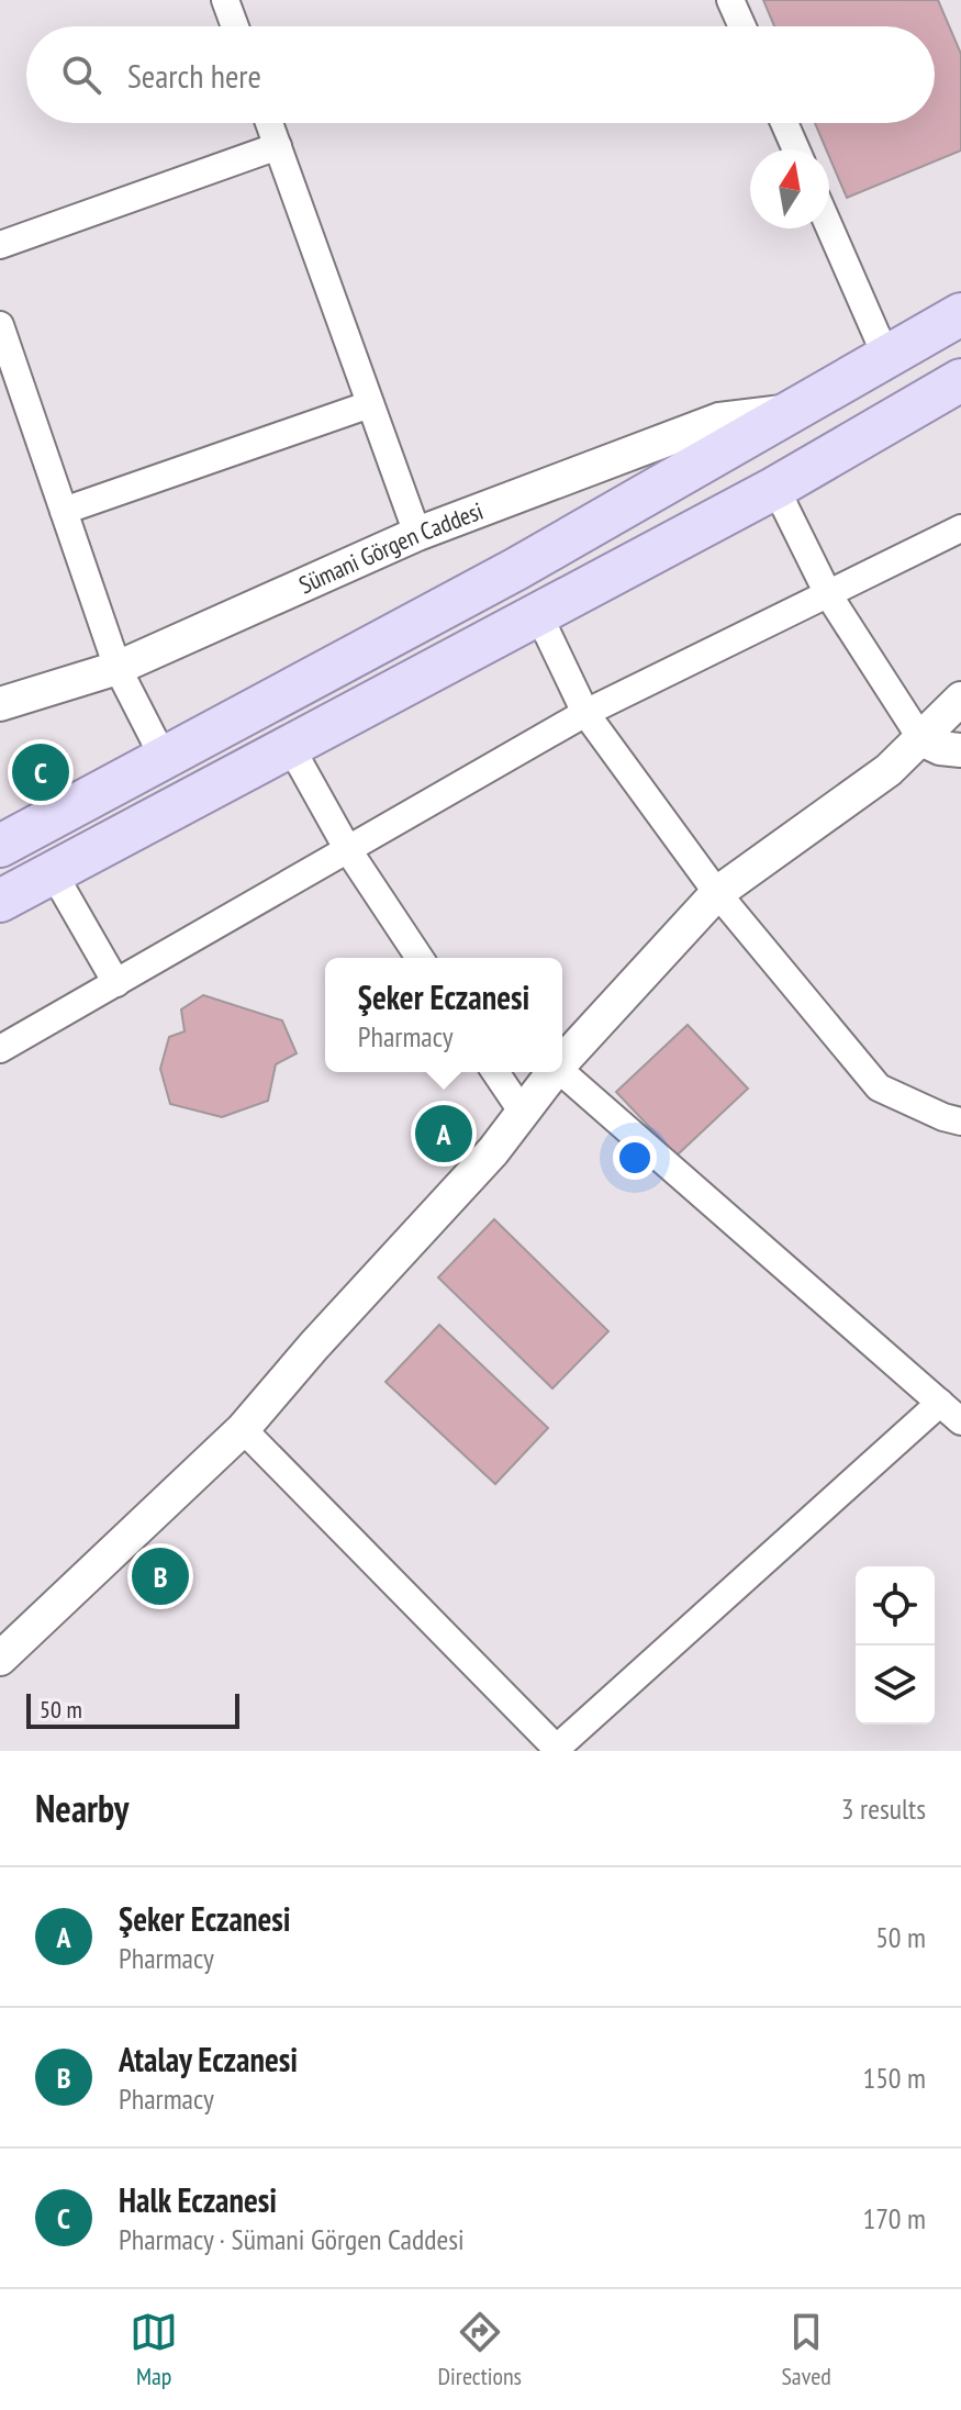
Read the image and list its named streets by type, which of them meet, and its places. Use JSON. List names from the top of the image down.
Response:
{
  "streets": {
    "street": ["Sümani Görgen Caddesi"]
  },
  "scale_bar": "50 m",
  "north": "top",
  "page": {
    "search": "Search here",
    "pins": ["C", "A", "B"],
    "popup": ["Şeker Eczanesi", "Pharmacy"],
    "scale": "50 m",
    "heading": ["Nearby", "3 results"],
    "list": [
      {
        "mark": "A",
        "name": "Şeker Eczanesi",
        "note": "Pharmacy",
        "value": "50 m"
      },
      {
        "mark": "B",
        "name": "Atalay Eczanesi",
        "note": "Pharmacy",
        "value": "150 m"
      },
      {
        "mark": "C",
        "name": "Halk Eczanesi",
        "note": "Pharmacy · Sümani Görgen Caddesi",
        "value": "170 m"
      }
    ],
    "nav": ["Map", "Directions", "Saved"]
  }
}
